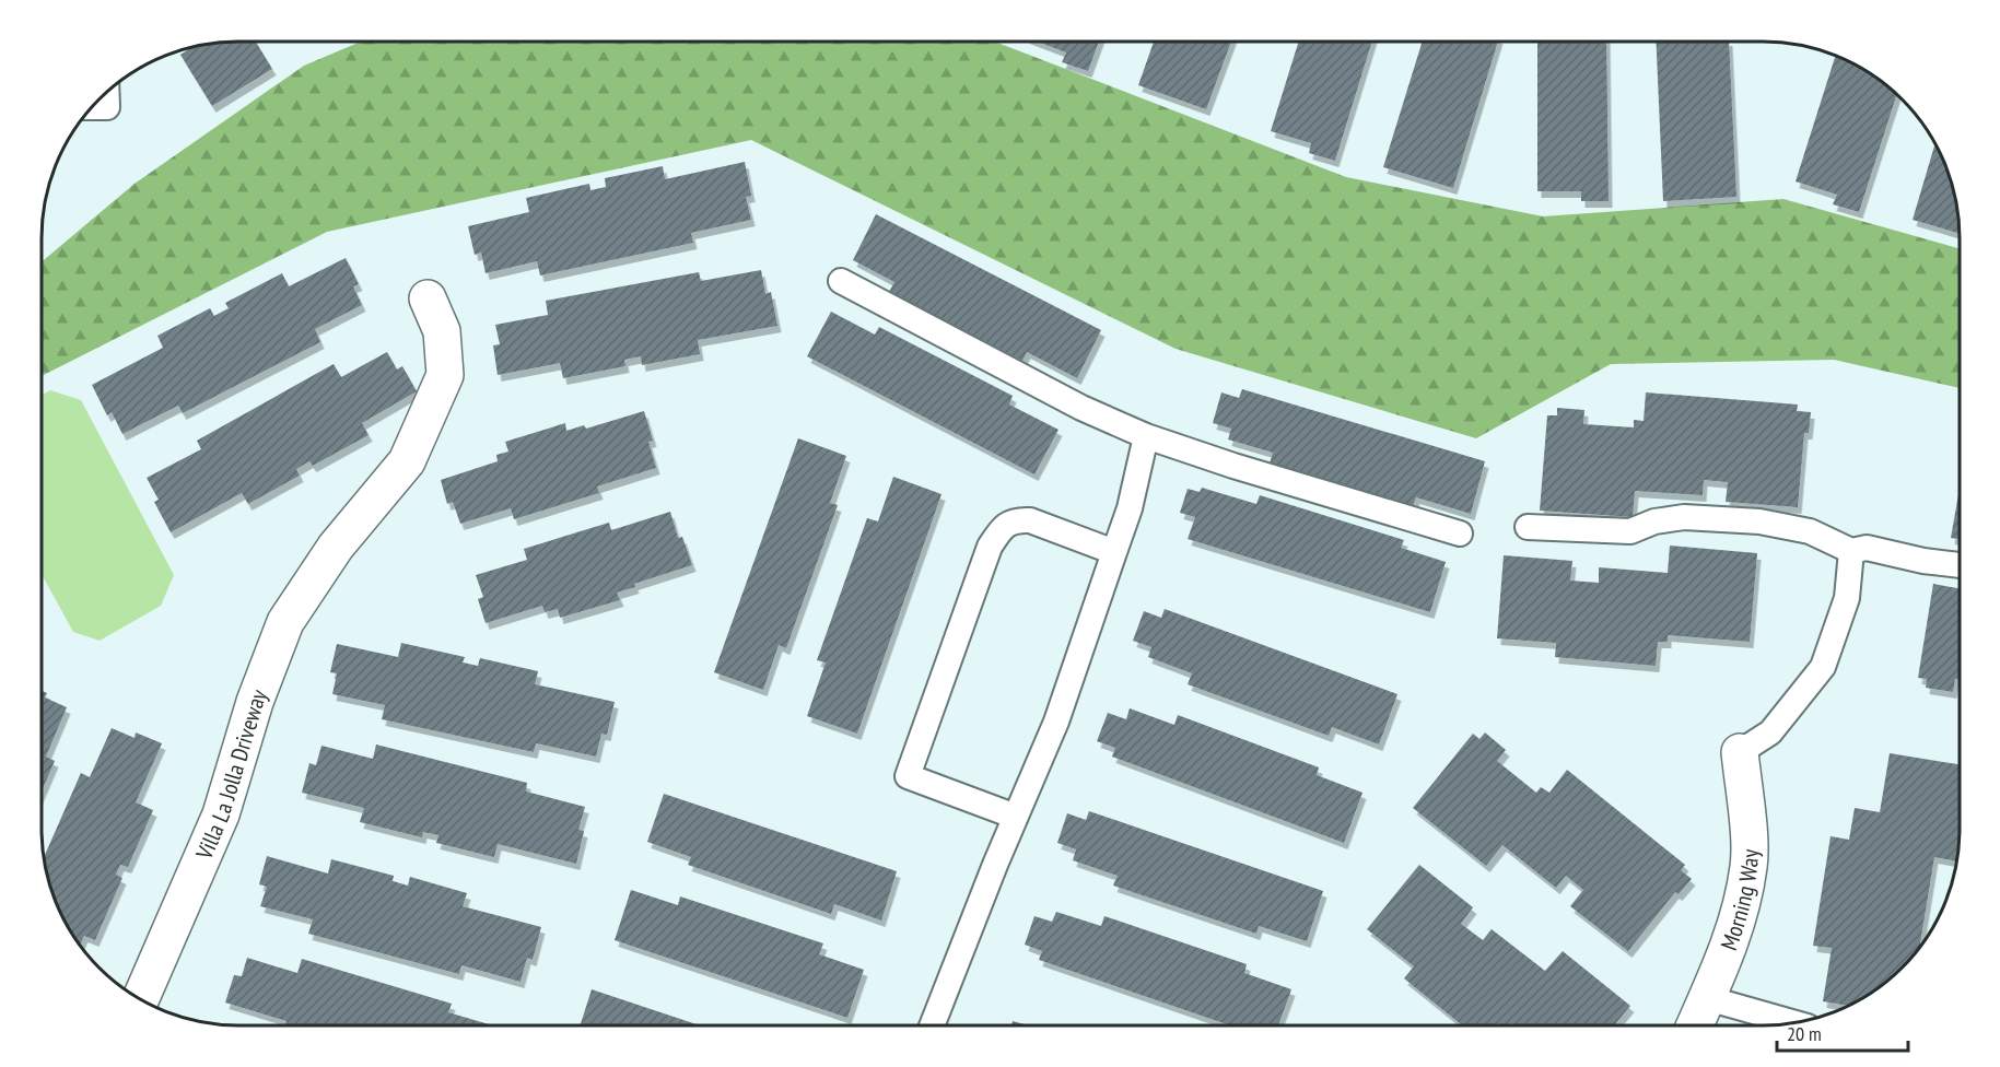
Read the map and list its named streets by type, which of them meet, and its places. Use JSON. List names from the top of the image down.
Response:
{
  "streets": {
    "street": ["Villa La Jolla Driveway", "Morning Way"]
  },
  "scale_bar": "20 m"
}
